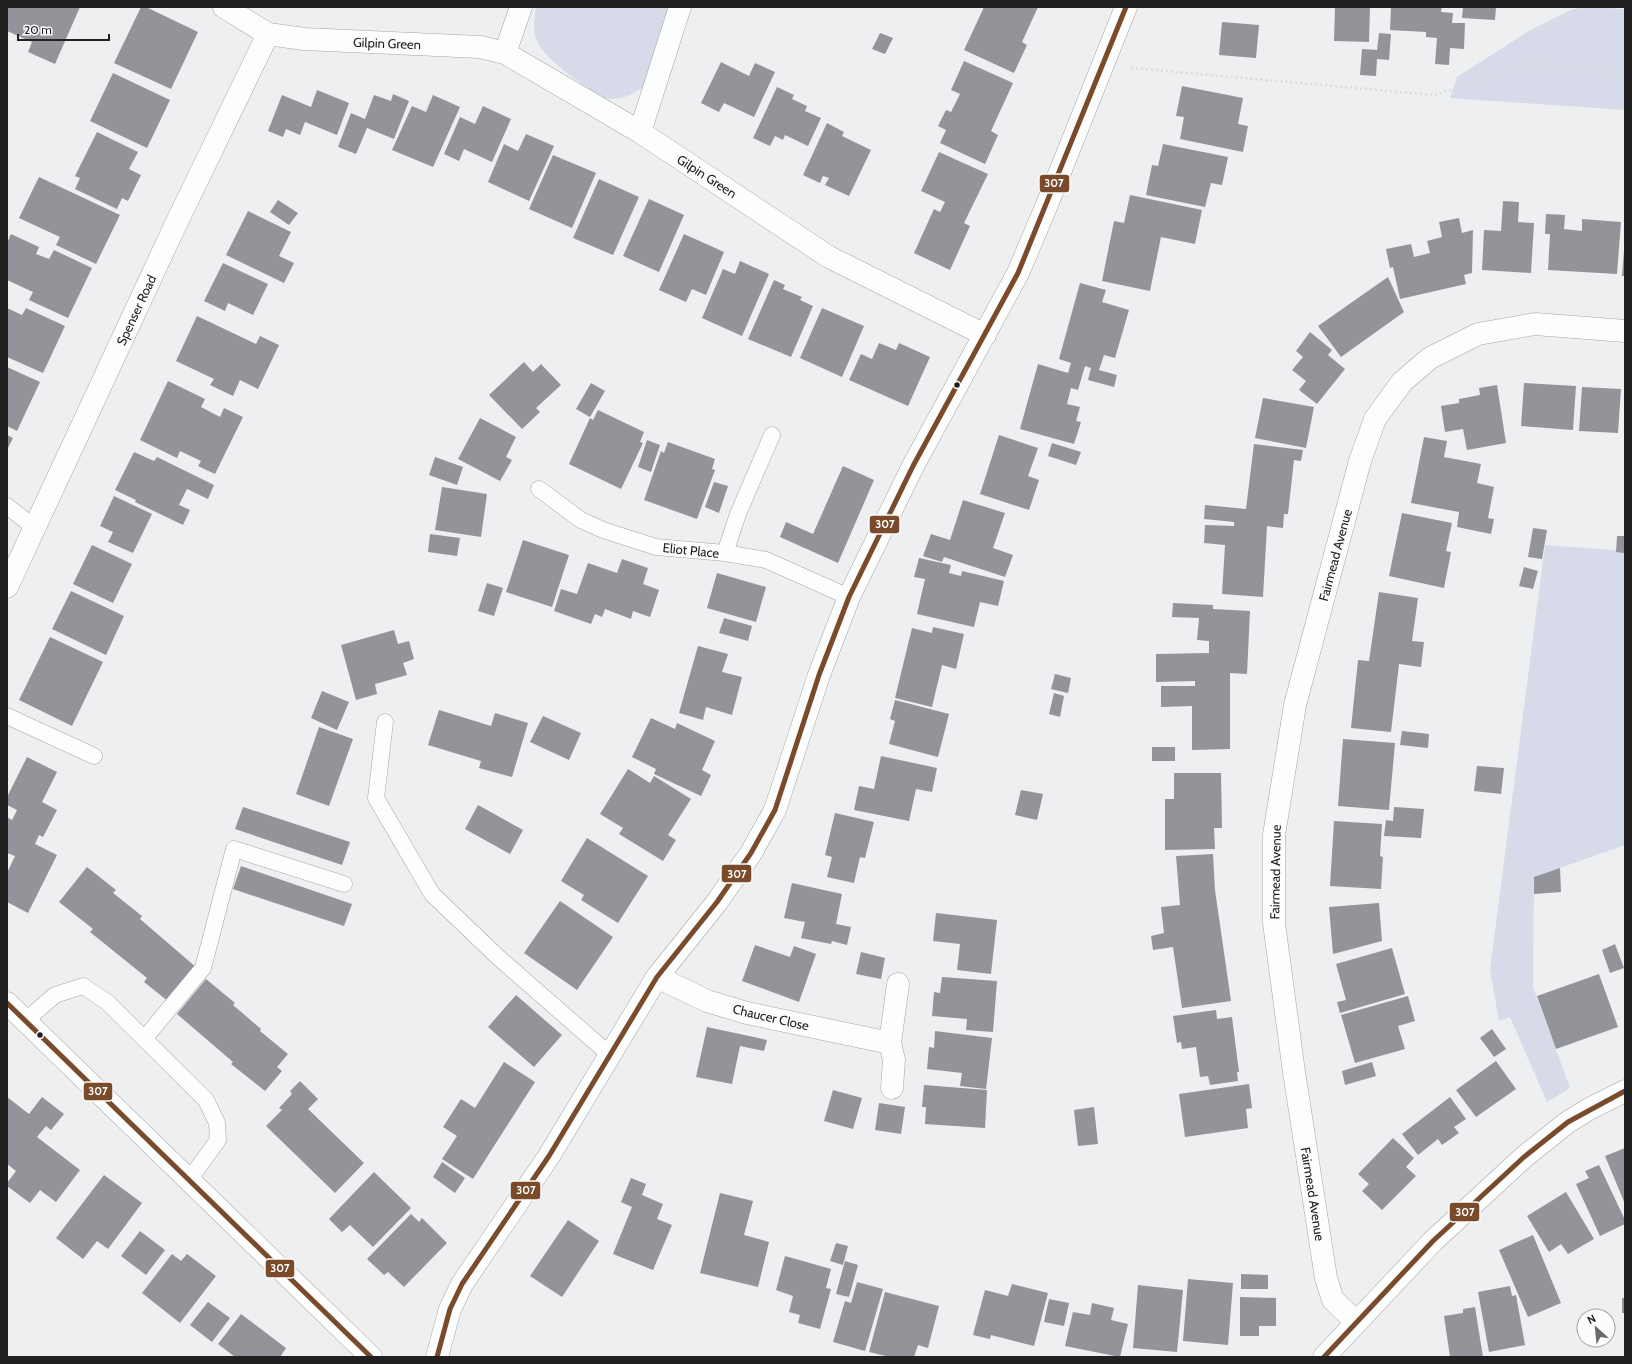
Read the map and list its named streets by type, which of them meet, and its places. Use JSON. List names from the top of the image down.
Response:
{
  "streets": {
    "street": [
      "Gilpin Green",
      "Spenser Road",
      "Fairmead Avenue",
      "Chaucer Close"
    ],
    "lane": ["Eliot Place"]
  },
  "crossings": [
    ["Gilpin Green", "Spenser Road"]
  ],
  "lines": ["transit line 307"],
  "scale_bar": "20 m",
  "north": "top left"
}
